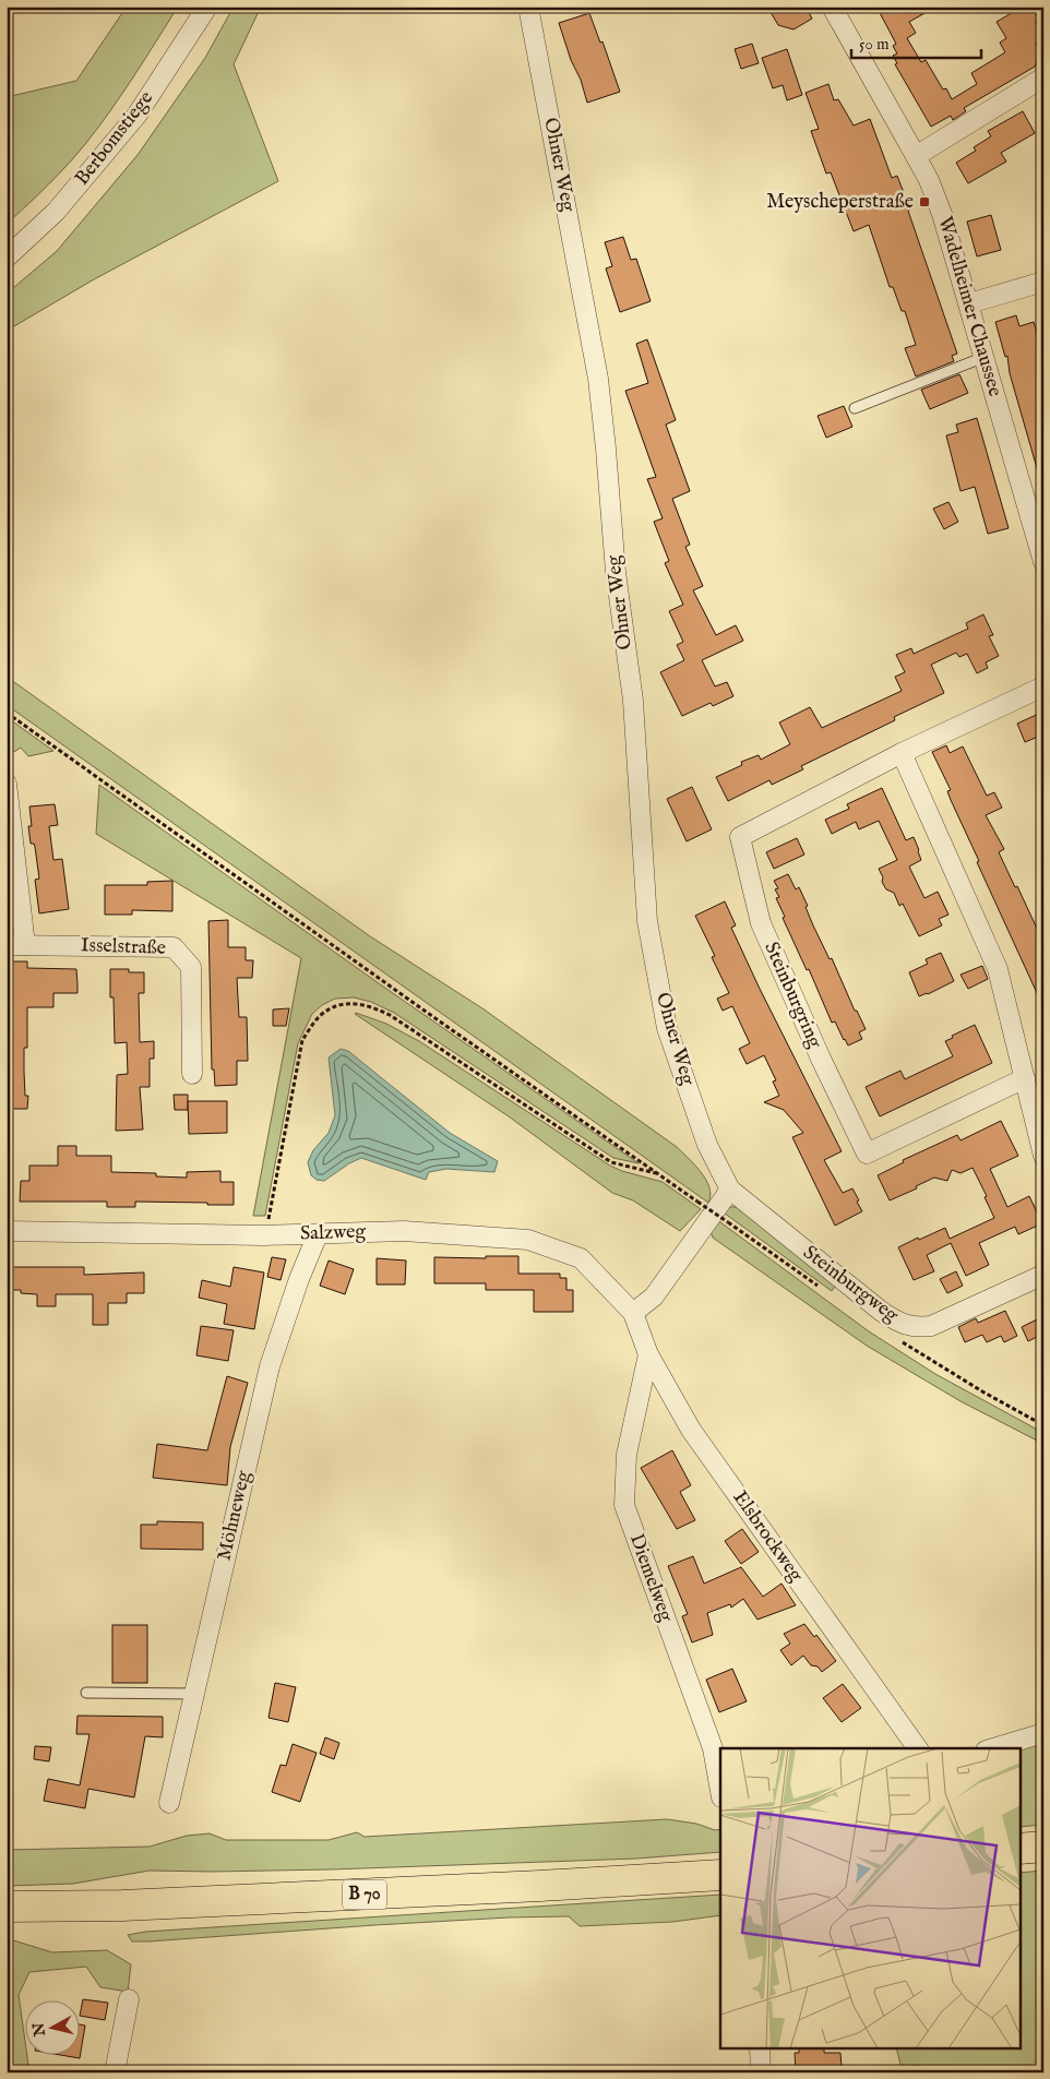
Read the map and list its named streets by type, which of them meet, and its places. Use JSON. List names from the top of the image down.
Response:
{
  "streets": {
    "highway": ["B 70"],
    "street": [
      "Berbomstiege",
      "Ohner Weg",
      "Wadelheimer Chaussee",
      "Isselstraße",
      "Steinburgring",
      "Salzweg",
      "Steinburgweg",
      "Möhneweg",
      "Elsbrockweg",
      "Diemelweg"
    ]
  },
  "crossings": [
    ["Ohner Weg", "Steinburgweg"],
    ["Salzweg", "Möhneweg"],
    ["Salzweg", "Elsbrockweg"],
    ["Elsbrockweg", "Diemelweg"]
  ],
  "places": {
    "transit": ["Meyscheperstraße"]
  },
  "scale_bar": "50 m",
  "north": "left"
}
